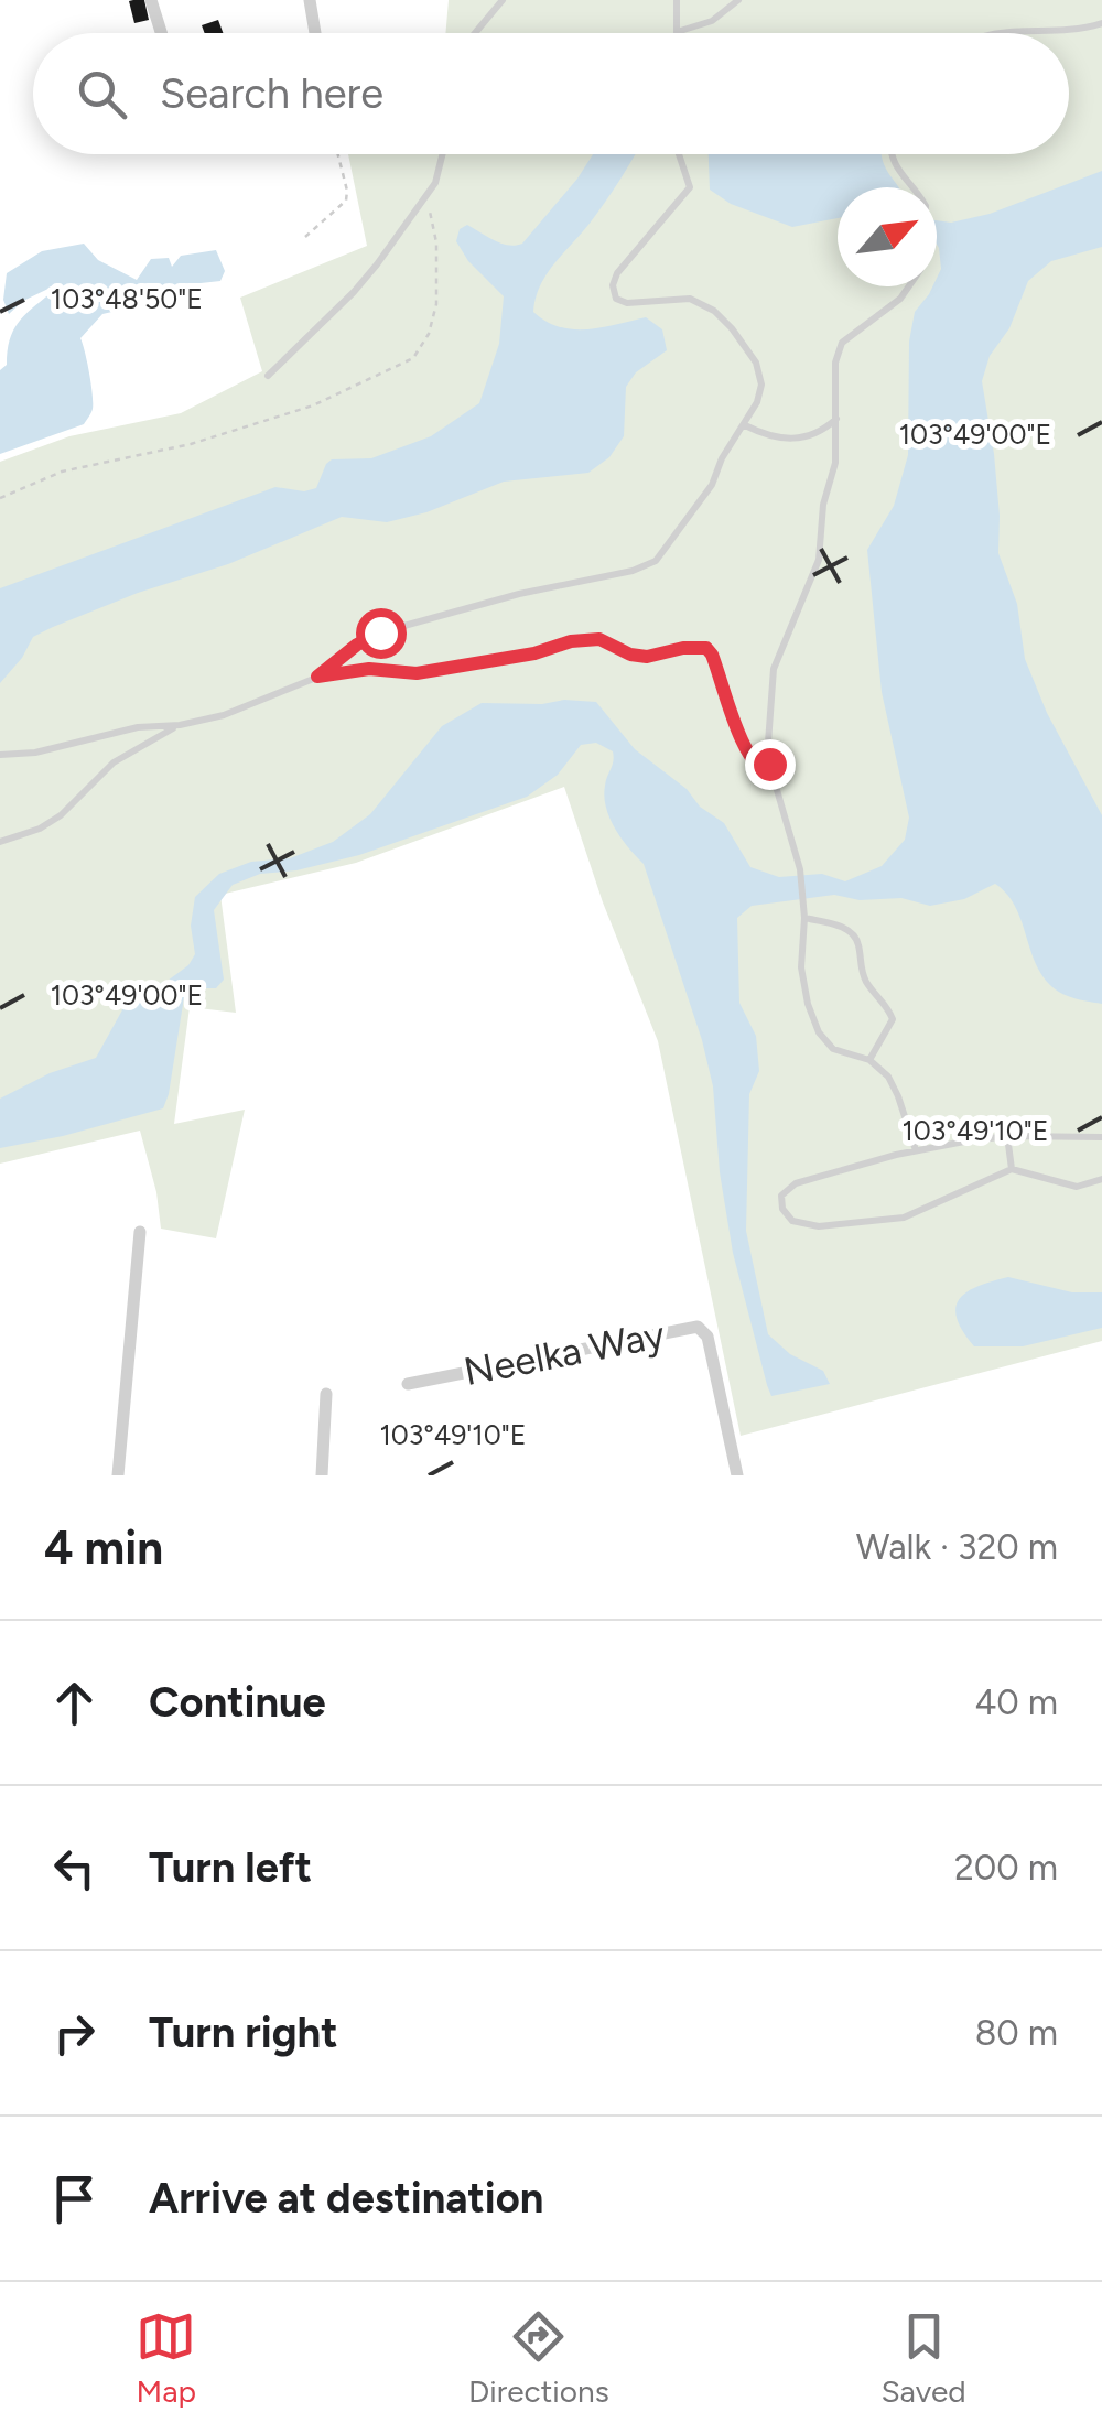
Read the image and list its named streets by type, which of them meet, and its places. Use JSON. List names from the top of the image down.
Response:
{
  "streets": {
    "street": ["Neelka Way"]
  },
  "north": "top right",
  "page": {
    "search": "Search here",
    "heading": ["4 min", "Walk · 320 m"],
    "list": [
      ["Continue", "40 m"],
      ["Turn left", "200 m"],
      ["Turn right", "80 m"],
      "Arrive at destination"
    ],
    "nav": ["Map", "Directions", "Saved"]
  },
  "coordinates": ["103°48'50\"E", "103°49'00\"E", "103°49'10\"E"]
}
